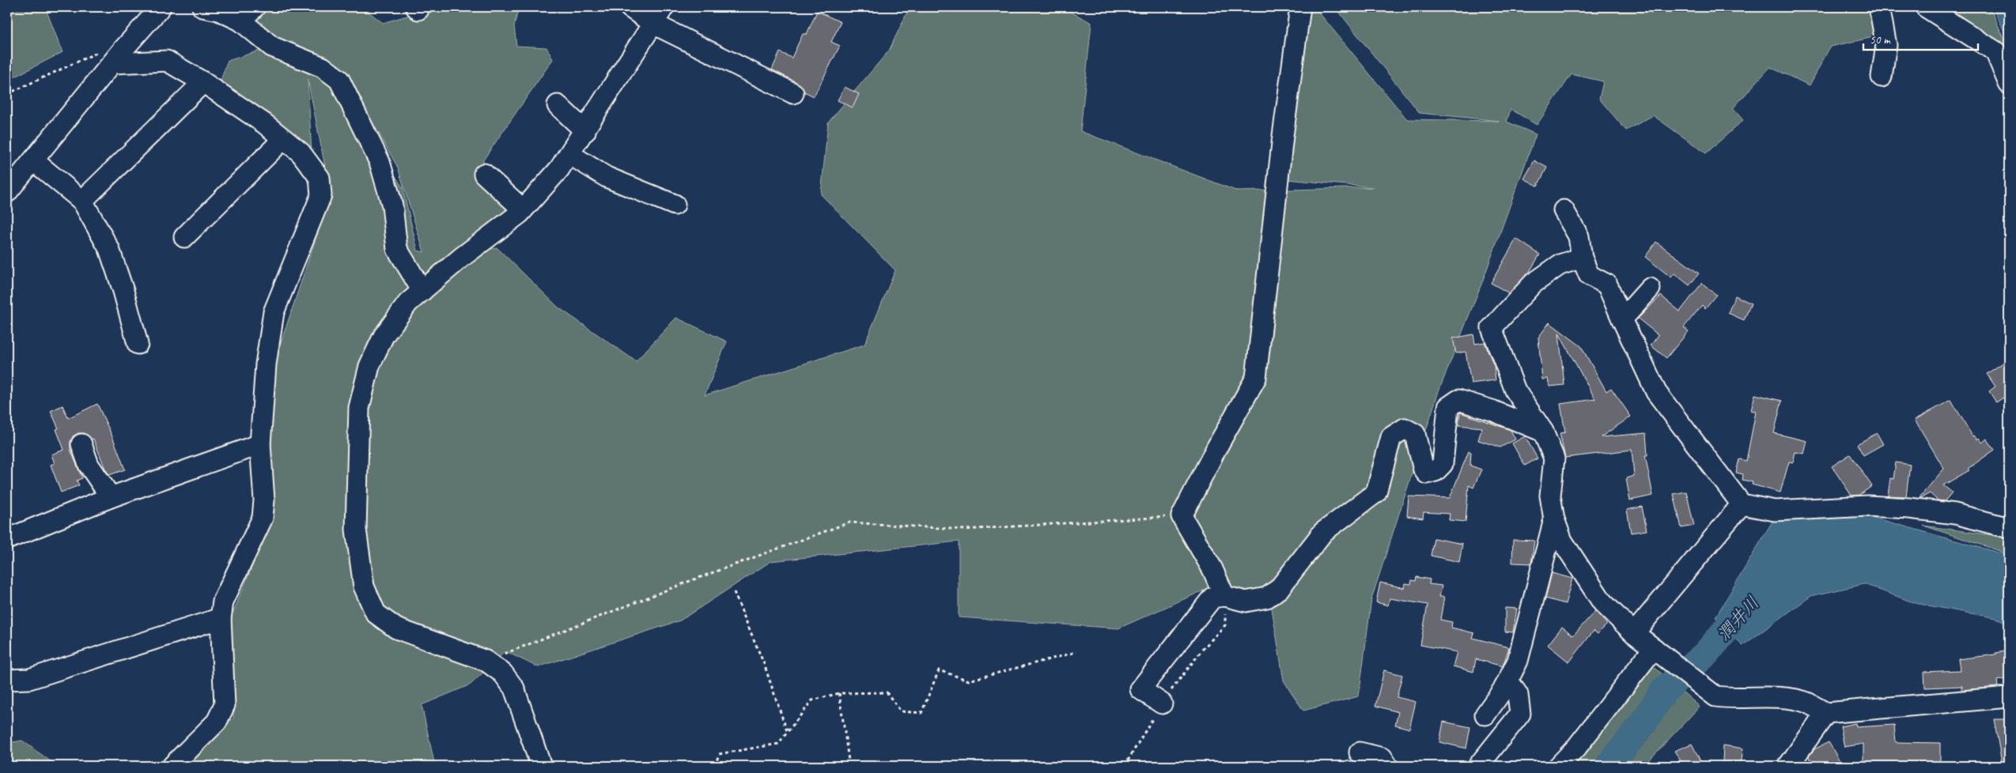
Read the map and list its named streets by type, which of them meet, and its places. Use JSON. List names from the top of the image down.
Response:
{
  "water": ["潤井川"],
  "scale_bar": "50 m"
}
